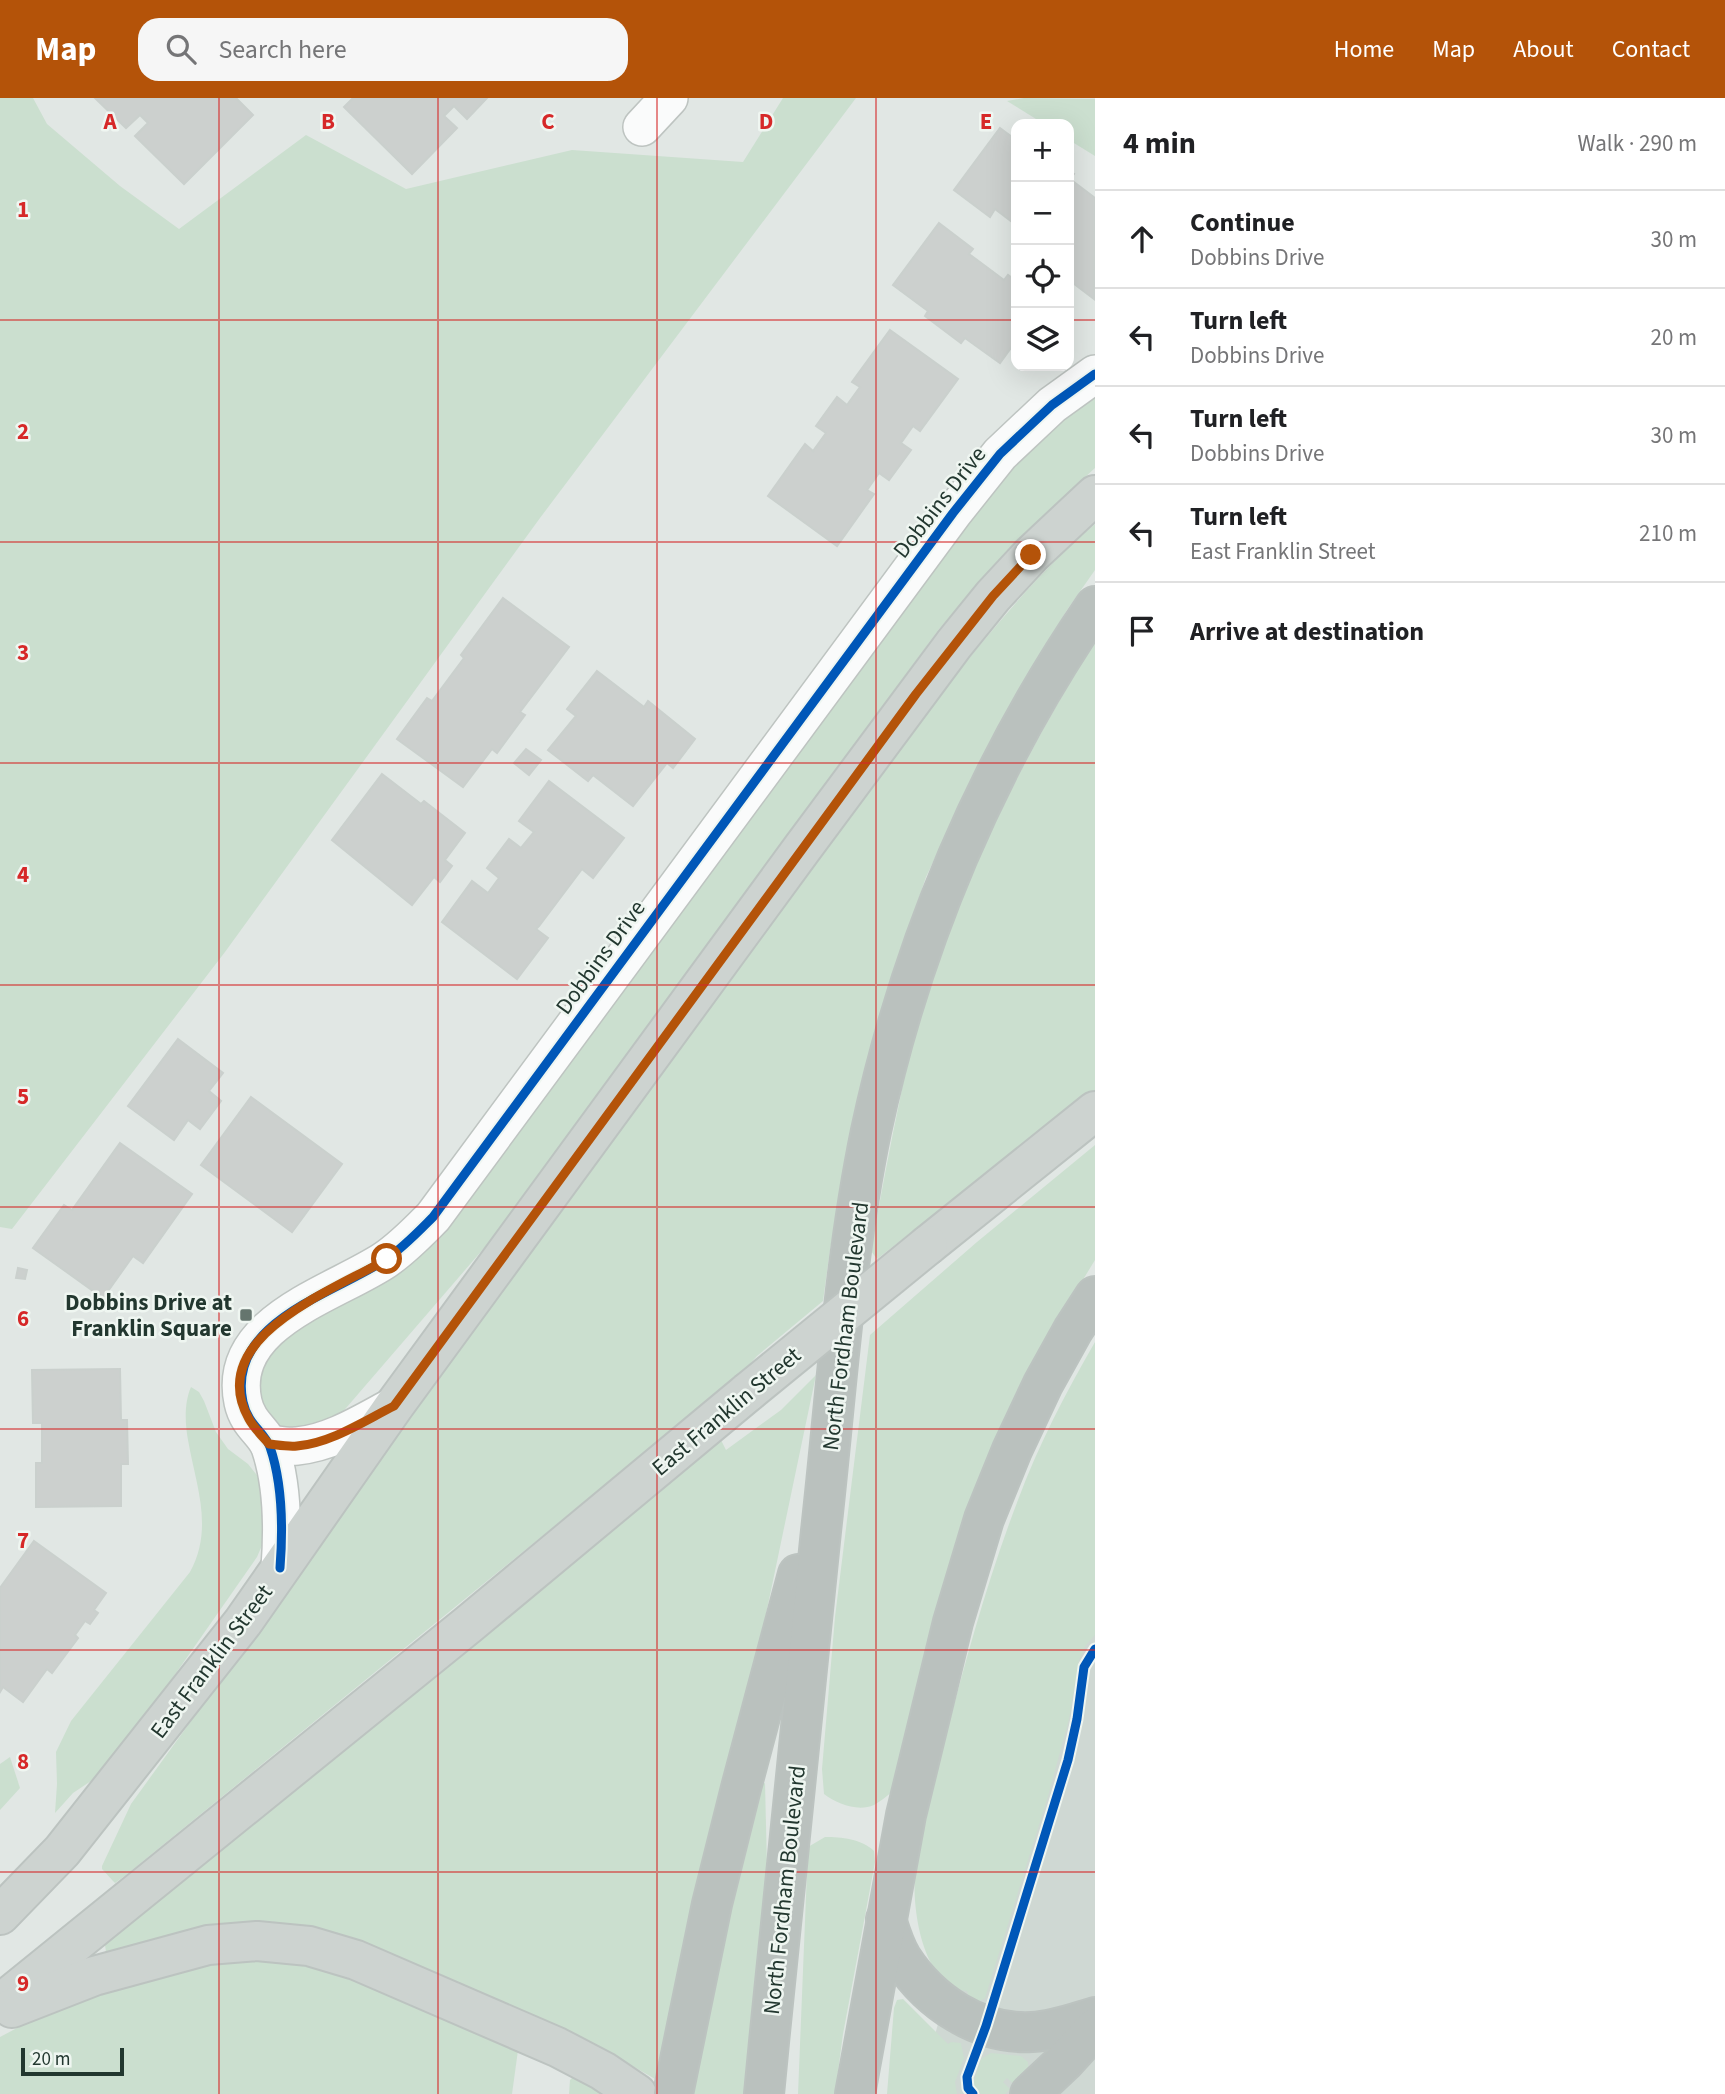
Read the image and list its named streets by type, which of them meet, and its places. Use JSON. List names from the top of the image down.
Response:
{
  "streets": {
    "highway": ["North Fordham Boulevard"],
    "main road": ["East Franklin Street"],
    "street": ["Dobbins Drive"]
  },
  "crossings": [
    ["Dobbins Drive", "East Franklin Street"]
  ],
  "places": {
    "transit": ["Dobbins Drive at Franklin Square"]
  },
  "scale_bar": "20 m",
  "page": {
    "header": "Map",
    "search": "Search here",
    "nav": [
      "Home",
      "Map",
      "About",
      "Contact"
    ],
    "heading": ["4 min", "Walk · 290 m"],
    "map_buttons": ["+", "−"],
    "list": [
      ["Continue", "Dobbins Drive", "30 m"],
      ["Turn left", "Dobbins Drive", "20 m"],
      ["Turn left", "Dobbins Drive", "30 m"],
      ["Turn left", "East Franklin Street", "210 m"],
      "Arrive at destination"
    ],
    "scale": "20 m"
  },
  "grid": {
    "columns": [
      "A",
      "B",
      "C",
      "D",
      "E"
    ],
    "rows": [
      "1",
      "2",
      "3",
      "4",
      "5",
      "6",
      "7",
      "8",
      "9"
    ]
  }
}
